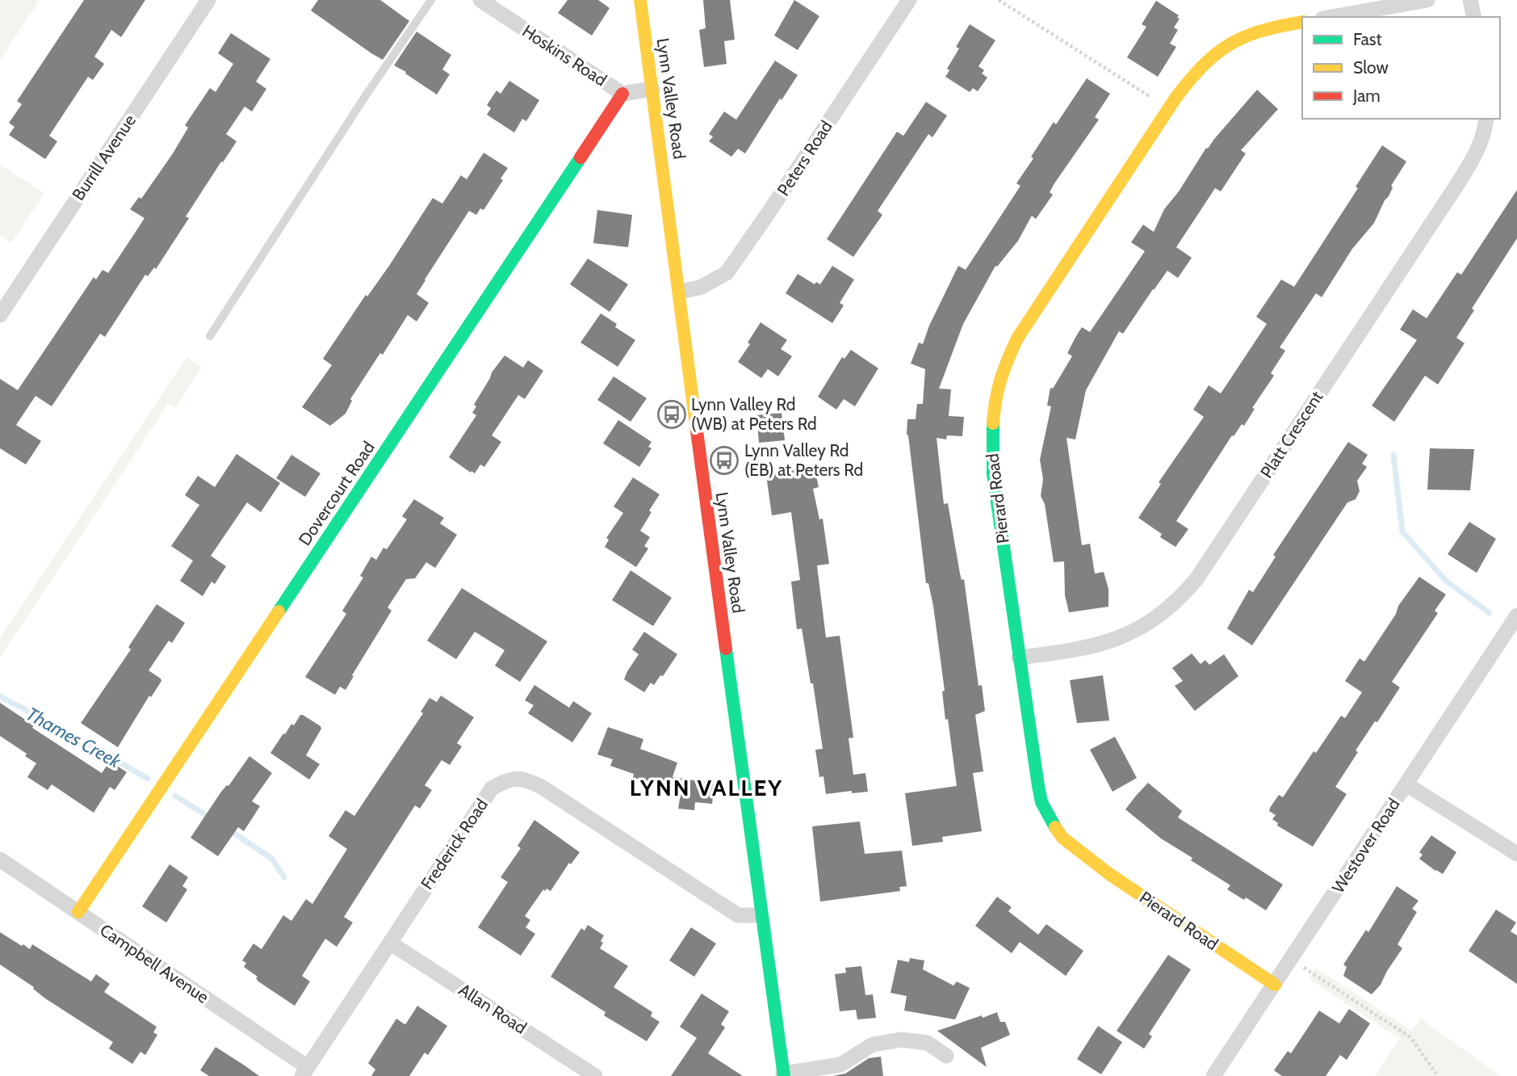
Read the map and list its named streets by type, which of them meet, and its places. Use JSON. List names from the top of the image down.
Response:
{
  "streets": {
    "street": [
      "Hoskins Road",
      "Lynn Valley Road",
      "Burrill Avenue",
      "Peters Road",
      "Platt Crescent",
      "Dovercourt Road",
      "Pierard Road",
      "Frederick Road",
      "Westover Road",
      "Campbell Avenue",
      "Allan Road"
    ]
  },
  "crossings": [
    ["Hoskins Road", "Lynn Valley Road"],
    ["Hoskins Road", "Dovercourt Road"],
    ["Lynn Valley Road", "Peters Road"],
    ["Lynn Valley Road", "Frederick Road"],
    ["Platt Crescent", "Pierard Road"],
    ["Dovercourt Road", "Campbell Avenue"],
    ["Pierard Road", "Westover Road"],
    ["Frederick Road", "Campbell Avenue"],
    ["Frederick Road", "Allan Road"]
  ],
  "districts": ["LYNN VALLEY"],
  "water": ["Thames Creek"],
  "places": {
    "bus stop": ["Lynn Valley Rd (WB) at Peters Rd", "Lynn Valley Rd (EB) at Peters Rd"]
  },
  "legend": ["Fast", "Slow", "Jam"]
}
